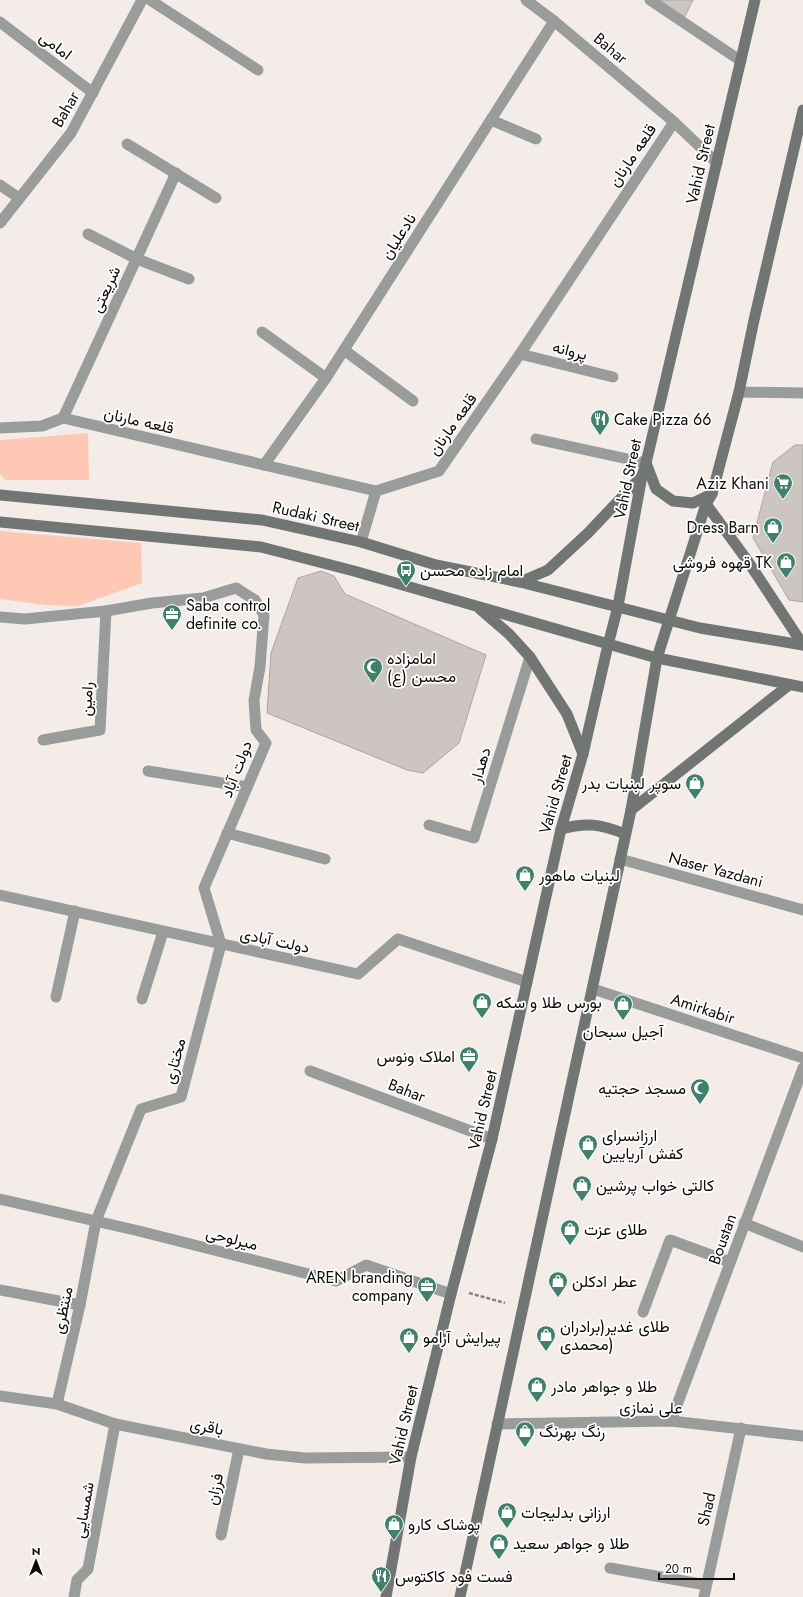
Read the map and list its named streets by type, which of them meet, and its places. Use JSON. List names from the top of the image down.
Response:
{
  "streets": {
    "main road": ["Vahid Street", "Rudaki Street"],
    "street": [
      "امامی",
      "Bahar",
      "قلعه مارنان",
      "نادعلیان",
      "شریعتی",
      "پروانه",
      "رامین",
      "دهدار",
      "دولت آباد",
      "Naser Yazdani",
      "دولت آبادی",
      "Amirkabir",
      "مختاری",
      "میرلوحی",
      "Boustan",
      "منتظری",
      "علی نمازی",
      "باقری",
      "فرزان",
      "Shad",
      "شمسایی"
    ]
  },
  "crossings": [
    ["امامی", "Bahar"],
    ["Bahar", "قلعه مارنان"],
    ["Bahar", "Vahid Street"],
    ["Bahar", "نادعلیان"],
    ["قلعه مارنان", "Vahid Street"],
    ["قلعه مارنان", "نادعلیان"],
    ["قلعه مارنان", "شریعتی"],
    ["قلعه مارنان", "پروانه"],
    ["Vahid Street", "Rudaki Street"],
    ["Vahid Street", "دولت آبادی"],
    ["Vahid Street", "میرلوحی"],
    ["Vahid Street", "باقری"],
    ["رامین", "دولت آباد"],
    ["دولت آباد", "دولت آبادی"],
    ["دولت آباد", "مختاری"],
    ["دولت آبادی", "مختاری"],
    ["مختاری", "میرلوحی"],
    ["مختاری", "منتظری"],
    ["میرلوحی", "منتظری"],
    ["Boustan", "علی نمازی"],
    ["منتظری", "باقری"],
    ["علی نمازی", "Shad"],
    ["باقری", "فرزان"],
    ["باقری", "شمسایی"]
  ],
  "places": {
    "restaurant": ["Cake Pizza 66", "فست فود کاکتوس"],
    "supermarket": ["Aziz Khani"],
    "shop": [
      "Dress Barn",
      "قهوه فروشی TK",
      "سوپر لبنیات بدر",
      "لبنیات ماهور",
      "بورس طلا و سکه",
      "آجیل سبحان",
      "ارزانسرای کفش آریایین",
      "کالتی خواب پرشین",
      "طلای عزت",
      "عطر ادکلن",
      "طلای غدیر(برادران محمدی)",
      "پیرایش آرامو",
      "طلا و جواهر مادر",
      "رنگ بهرنگ",
      "ارزانی بدلیجات",
      "پوشاک کارو",
      "طلا و جواهر سعید"
    ],
    "bus stop": ["امام زاده محسن"],
    "office": ["Saba control definite co.", "املاک ونوس", "AREN branding company"],
    "mosque": ["امامزاده محسن (ع)", "مسجد حجتیه"]
  },
  "scale_bar": "20 m",
  "north": "top"
}
